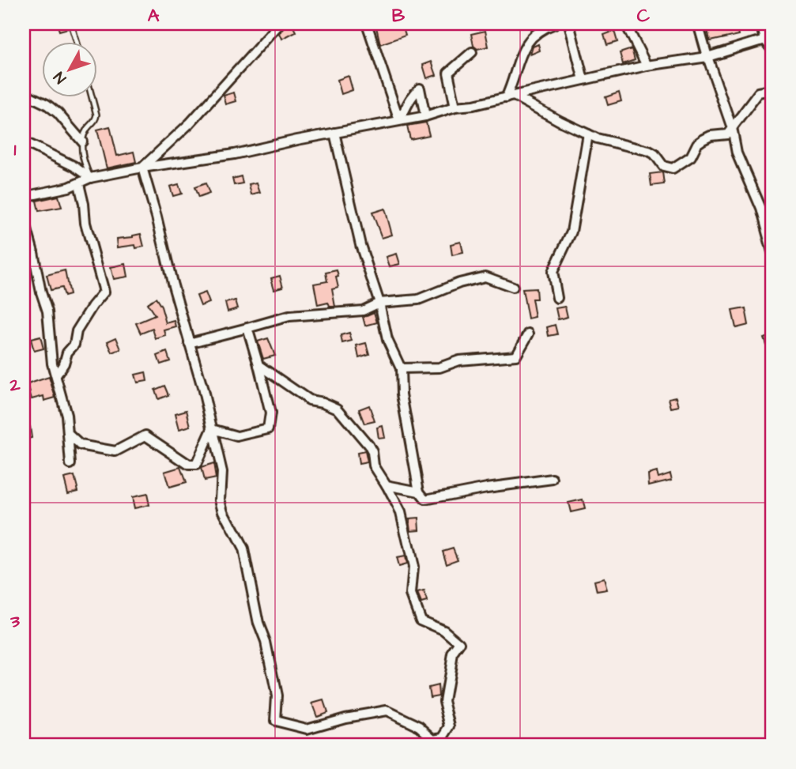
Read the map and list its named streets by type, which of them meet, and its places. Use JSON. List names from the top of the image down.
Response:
{
  "north": "bottom left",
  "grid": {
    "columns": ["A", "B", "C"],
    "rows": ["1", "2", "3"]
  }
}
